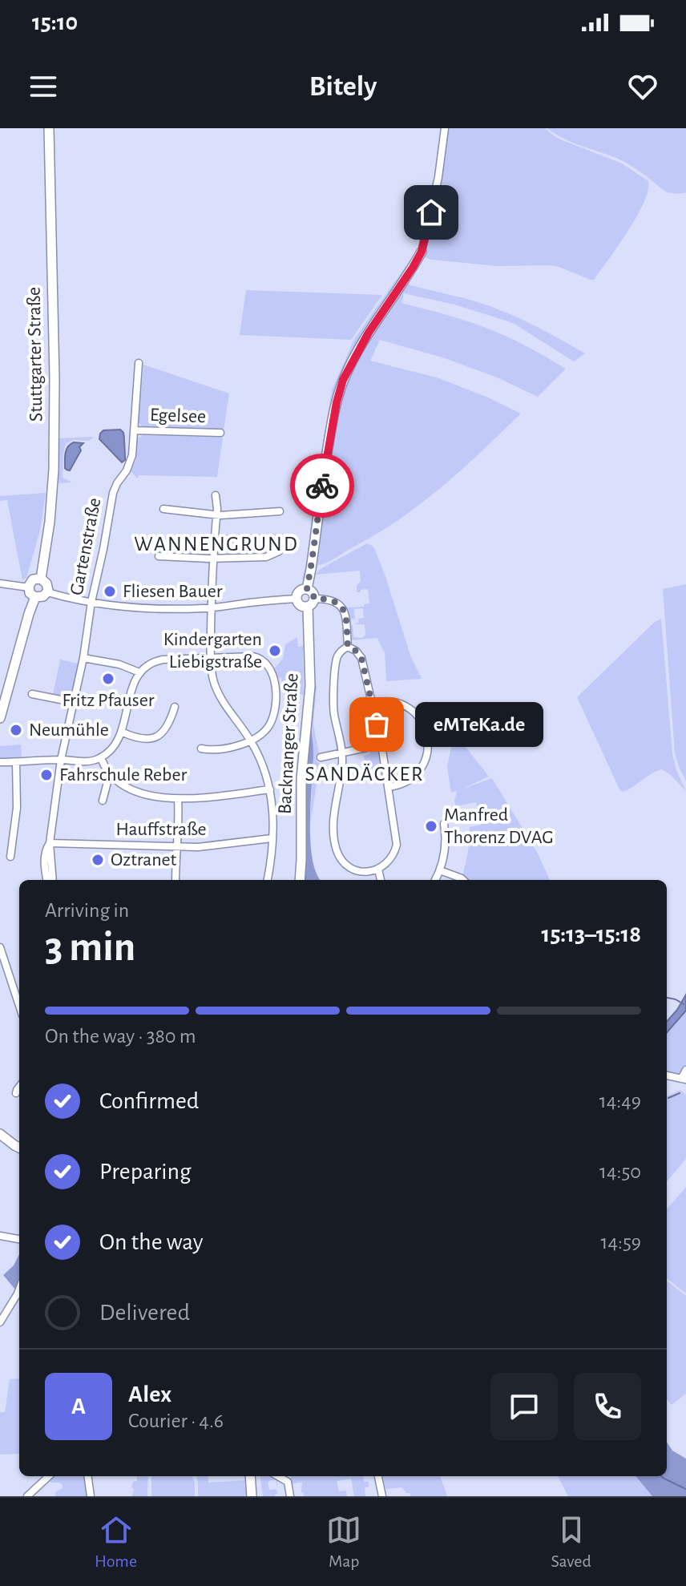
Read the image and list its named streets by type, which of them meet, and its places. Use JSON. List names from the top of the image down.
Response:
{
  "streets": {
    "street": [
      "Stuttgarter Straße",
      "Egelsee",
      "Gartenstraße",
      "Backnanger Straße",
      "Hauffstraße"
    ]
  },
  "crossings": [
    ["Egelsee", "Gartenstraße"],
    ["Gartenstraße", "Hauffstraße"]
  ],
  "districts": ["WANNENGRUND", "SANDÄCKER"],
  "places": [
    "Fliesen Bauer",
    "Kindergarten Liebigstraße",
    "Fritz Pfauser",
    "eMTeKa.de",
    "Neumühle",
    "Fahrschule Reber",
    "Manfred Thorenz DVAG",
    "Oztranet"
  ],
  "page": {
    "status": "15:10",
    "header": "Bitely",
    "bubble": "eMTeKa.de",
    "heading": ["3 min", "Arriving in", "15:13–15:18"],
    "panel": ["Alex", "Courier · 4.6"],
    "bar": "On the way · 380 m",
    "list": [
      ["Confirmed", "14:49"],
      ["Preparing", "14:50"],
      ["On the way", "14:59"],
      "Delivered"
    ],
    "round": "A",
    "tabs": ["Home", "Map", "Saved"]
  }
}
